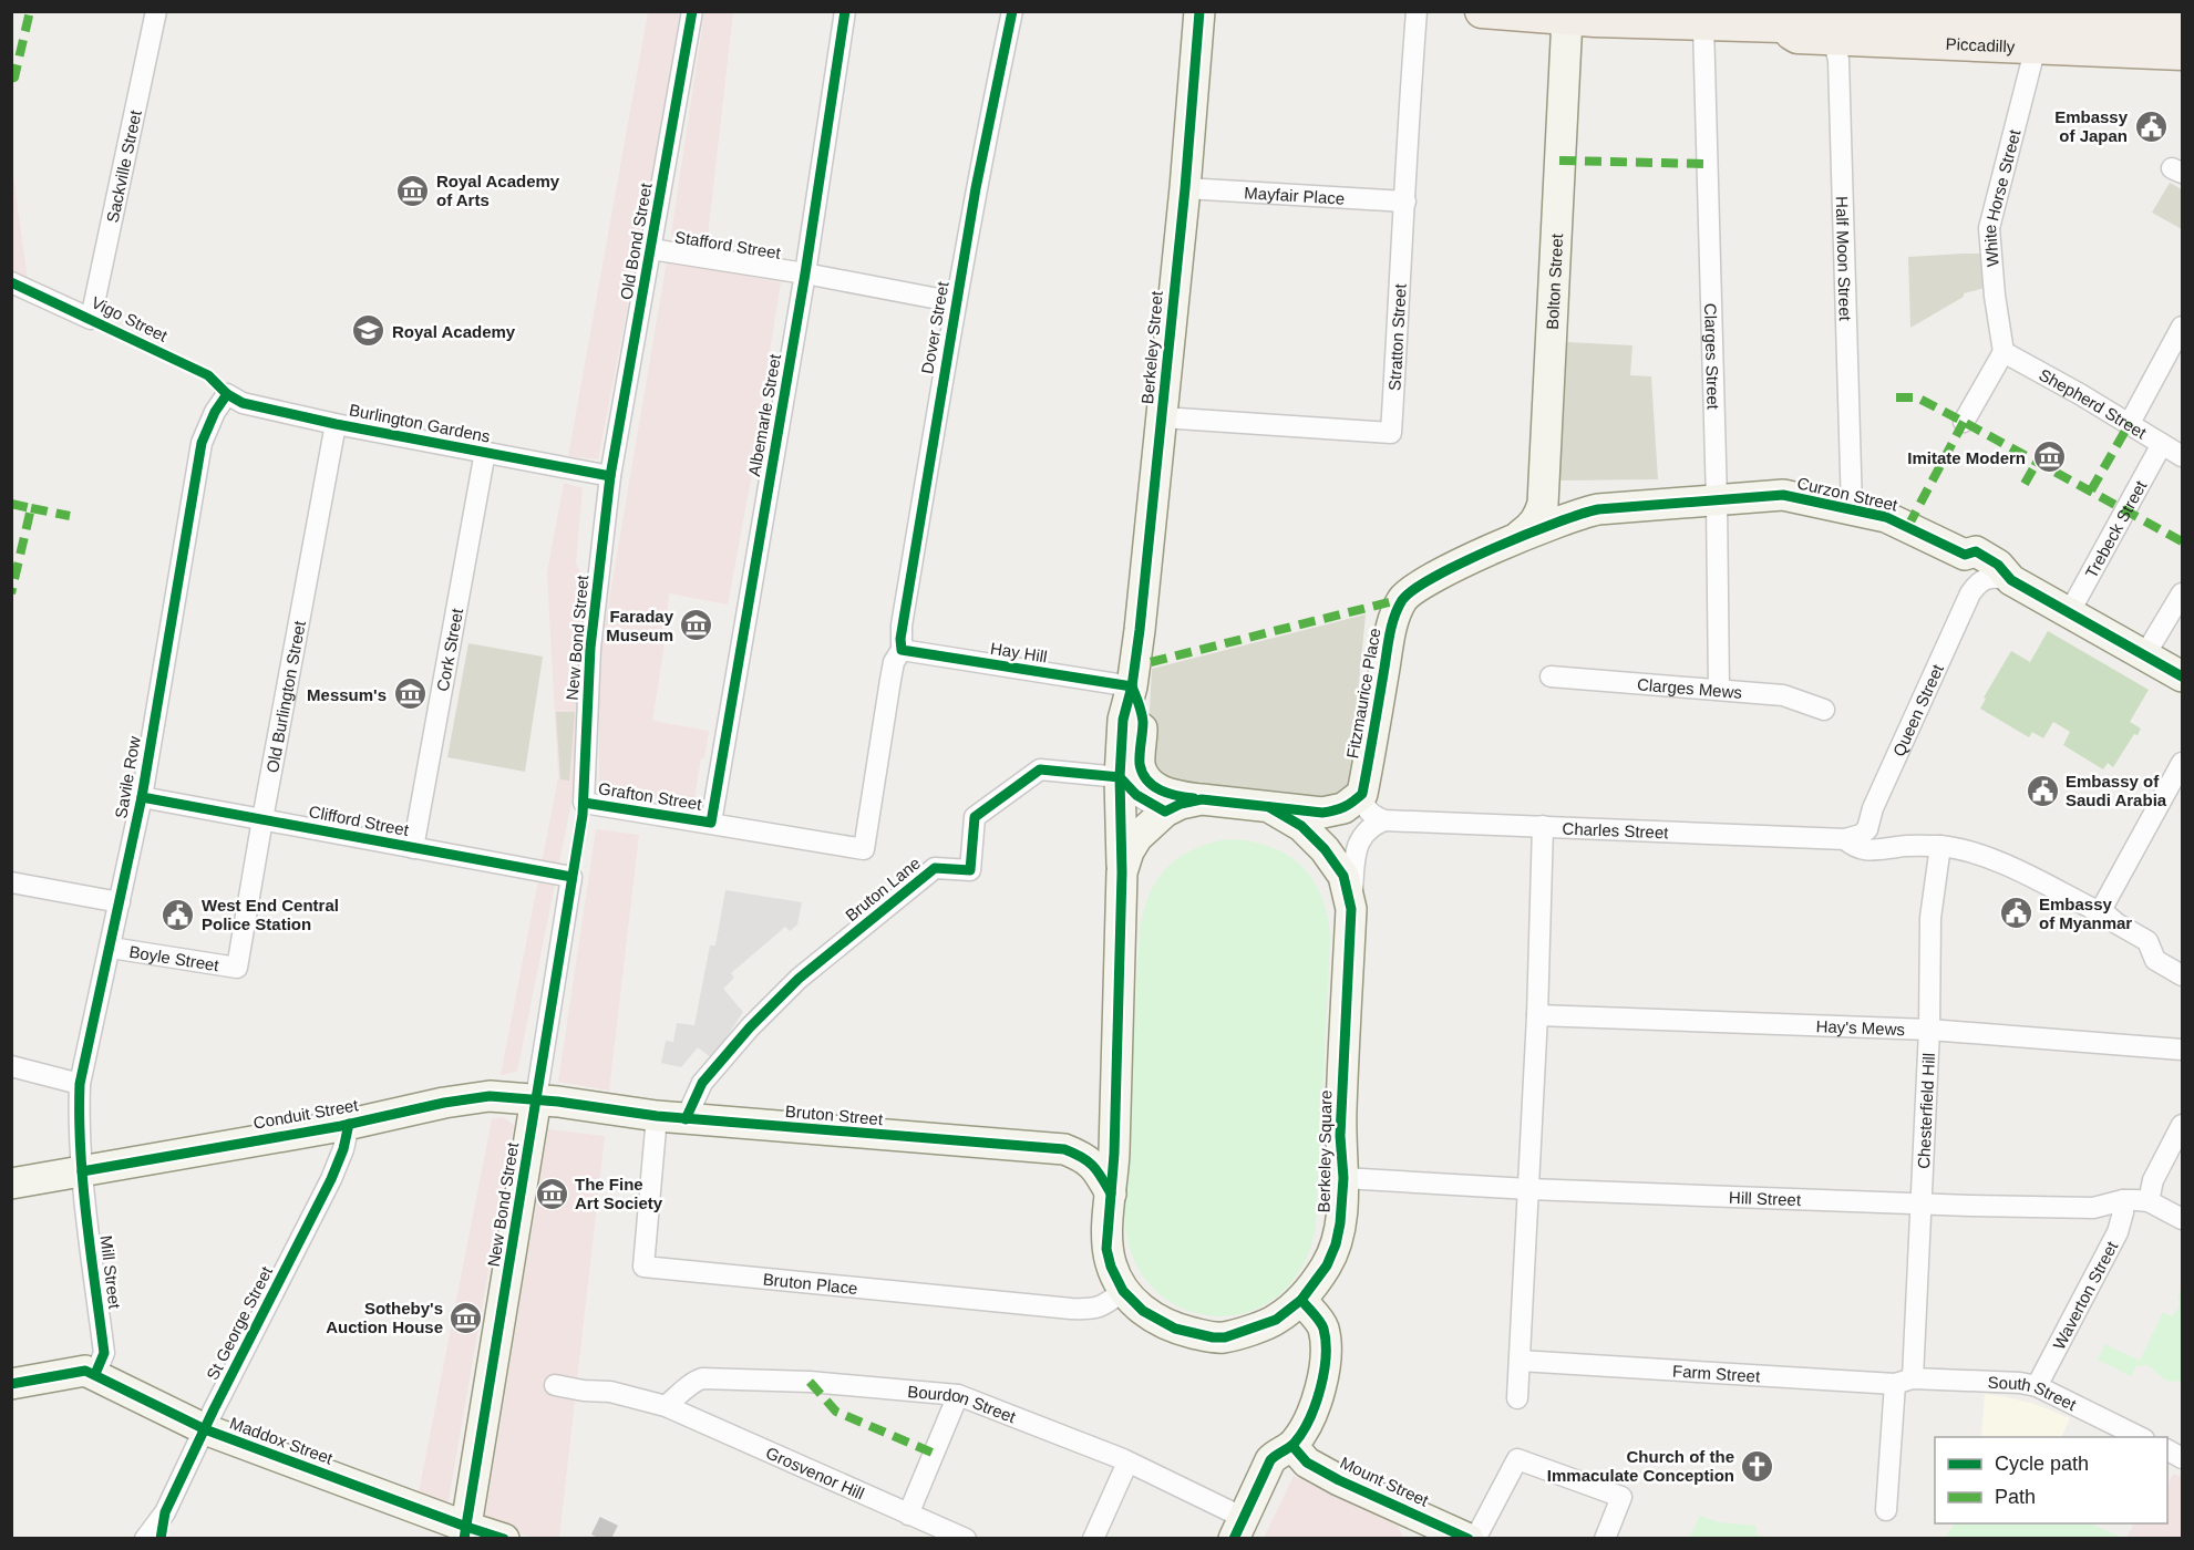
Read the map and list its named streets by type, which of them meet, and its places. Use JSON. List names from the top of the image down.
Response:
{
  "streets": {
    "main road": ["Piccadilly"],
    "street": [
      "Sackville Street",
      "Mayfair Place",
      "White Horse Street",
      "Old Bond Street",
      "Stafford Street",
      "Half Moon Street",
      "Bolton Street",
      "Vigo Street",
      "Dover Street",
      "Stratton Street",
      "Berkeley Street",
      "Clarges Street",
      "Shepherd Street",
      "Albemarle Street",
      "Burlington Gardens",
      "Curzon Street",
      "Trebeck Street",
      "New Bond Street",
      "Cork Street",
      "Hay Hill",
      "Clarges Mews",
      "Fitzmaurice Place",
      "Old Burlington Street",
      "Queen Street",
      "Savile Row",
      "Grafton Street",
      "Clifford Street",
      "Charles Street",
      "Bruton Lane",
      "Boyle Street",
      "Hay's Mews",
      "Chesterfield Hill",
      "Conduit Street",
      "Bruton Street",
      "Berkeley Square",
      "Hill Street",
      "Mill Street",
      "Bruton Place",
      "Waverton Street",
      "St George Street",
      "Farm Street",
      "South Street",
      "Bourdon Street",
      "Maddox Street",
      "Grosvenor Hill",
      "Mount Street"
    ]
  },
  "crossings": [
    ["Piccadilly", "White Horse Street"],
    ["Piccadilly", "Half Moon Street"],
    ["Piccadilly", "Bolton Street"],
    ["Piccadilly", "Clarges Street"],
    ["Sackville Street", "Vigo Street"],
    ["Mayfair Place", "Stratton Street"],
    ["Mayfair Place", "Berkeley Street"],
    ["White Horse Street", "Shepherd Street"],
    ["Old Bond Street", "Stafford Street"],
    ["Old Bond Street", "Burlington Gardens"],
    ["Old Bond Street", "New Bond Street"],
    ["Stafford Street", "Dover Street"],
    ["Stafford Street", "Albemarle Street"],
    ["Half Moon Street", "Curzon Street"],
    ["Bolton Street", "Curzon Street"],
    ["Dover Street", "Hay Hill"],
    ["Dover Street", "Grafton Street"],
    ["Stratton Street", "Berkeley Street"],
    ["Berkeley Street", "Hay Hill"],
    ["Berkeley Street", "Bruton Lane"],
    ["Berkeley Street", "Berkeley Square"],
    ["Clarges Street", "Curzon Street"],
    ["Clarges Street", "Clarges Mews"],
    ["Shepherd Street", "Trebeck Street"],
    ["Albemarle Street", "Grafton Street"],
    ["Burlington Gardens", "New Bond Street"],
    ["Burlington Gardens", "Cork Street"],
    ["Burlington Gardens", "Old Burlington Street"],
    ["Burlington Gardens", "Savile Row"],
    ["Curzon Street", "Trebeck Street"],
    ["Curzon Street", "Fitzmaurice Place"],
    ["New Bond Street", "Grafton Street"],
    ["New Bond Street", "Clifford Street"],
    ["New Bond Street", "Conduit Street"],
    ["New Bond Street", "Bruton Street"],
    ["New Bond Street", "Maddox Street"],
    ["Cork Street", "Clifford Street"],
    ["Hay Hill", "Grafton Street"],
    ["Old Burlington Street", "Clifford Street"],
    ["Old Burlington Street", "Boyle Street"],
    ["Queen Street", "Charles Street"],
    ["Savile Row", "Clifford Street"],
    ["Savile Row", "Boyle Street"],
    ["Savile Row", "Conduit Street"],
    ["Savile Row", "Mill Street"],
    ["Charles Street", "Chesterfield Hill"],
    ["Bruton Lane", "Bruton Street"],
    ["Bruton Lane", "Bruton Place"],
    ["Hay's Mews", "Chesterfield Hill"],
    ["Chesterfield Hill", "Hill Street"],
    ["Chesterfield Hill", "Farm Street"],
    ["Chesterfield Hill", "South Street"],
    ["Conduit Street", "Bruton Street"],
    ["Conduit Street", "Mill Street"],
    ["Conduit Street", "St George Street"],
    ["Bruton Street", "Berkeley Square"],
    ["Bruton Street", "Bruton Place"],
    ["Berkeley Square", "Hill Street"],
    ["Berkeley Square", "Bruton Place"],
    ["Hill Street", "Waverton Street"],
    ["Mill Street", "Maddox Street"],
    ["Waverton Street", "South Street"],
    ["St George Street", "Maddox Street"],
    ["Farm Street", "South Street"],
    ["Bourdon Street", "Grosvenor Hill"]
  ],
  "places": {
    "public building": [
      "Embassy of Japan",
      "Embassy of Saudi Arabia",
      "Embassy of Myanmar",
      "West End Central Police Station"
    ],
    "museum": [
      "Royal Academy of Arts",
      "Imitate Modern",
      "Faraday Museum",
      "Messum's",
      "The Fine Art Society",
      "Sotheby's Auction House"
    ],
    "school or university": ["Royal Academy"],
    "church": ["Church of the Immaculate Conception"]
  },
  "legend": ["Cycle path", "Path"]
}
